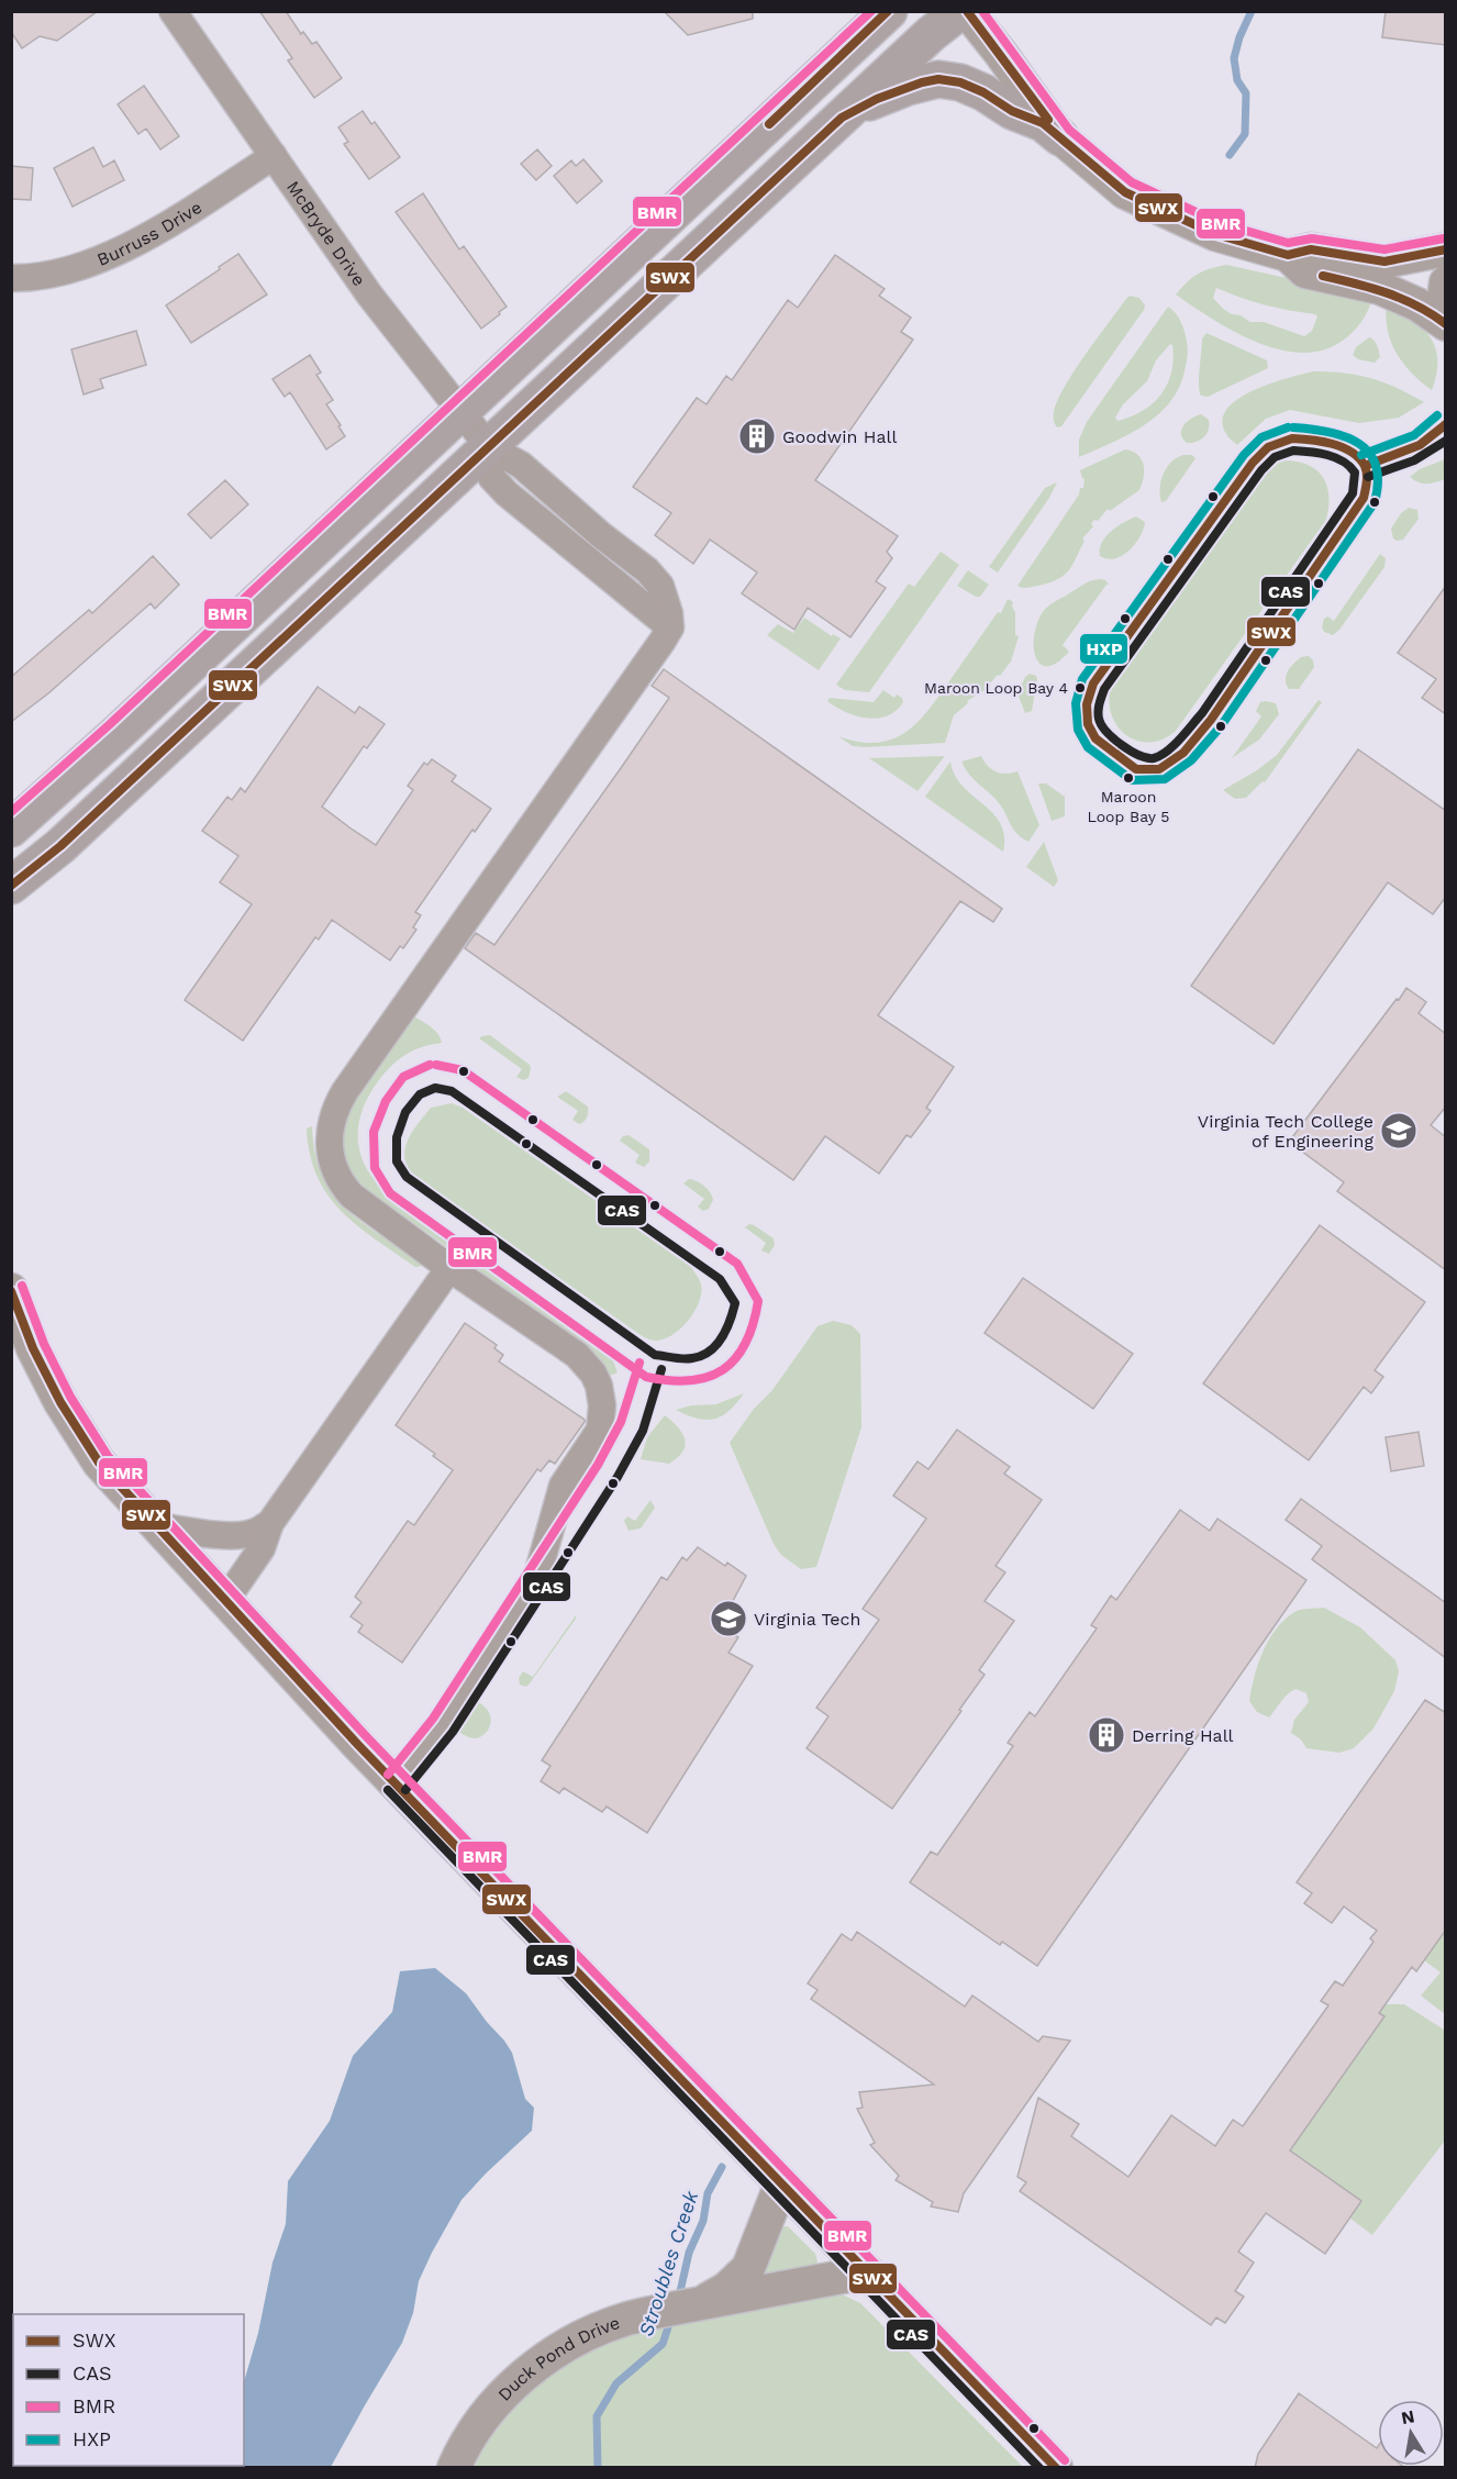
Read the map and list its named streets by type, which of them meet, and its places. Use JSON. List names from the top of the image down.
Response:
{
  "streets": {
    "street": ["Burruss Drive", "McBryde Drive", "Duck Pond Drive"]
  },
  "crossings": [
    ["Burruss Drive", "McBryde Drive"]
  ],
  "water": ["Stroubles Creek"],
  "places": {
    "building": ["Goodwin Hall", "Derring Hall"],
    "other": ["Maroon Loop Bay 4", "Maroon Loop Bay 5"],
    "school or university": ["Virginia Tech College of Engineering", "Virginia Tech"]
  },
  "lines": [
    "transit line SWX",
    "transit line BMR",
    "transit line HXP",
    "transit line CAS"
  ],
  "legend": [
    "SWX",
    "CAS",
    "BMR",
    "HXP"
  ],
  "north": "top"
}
